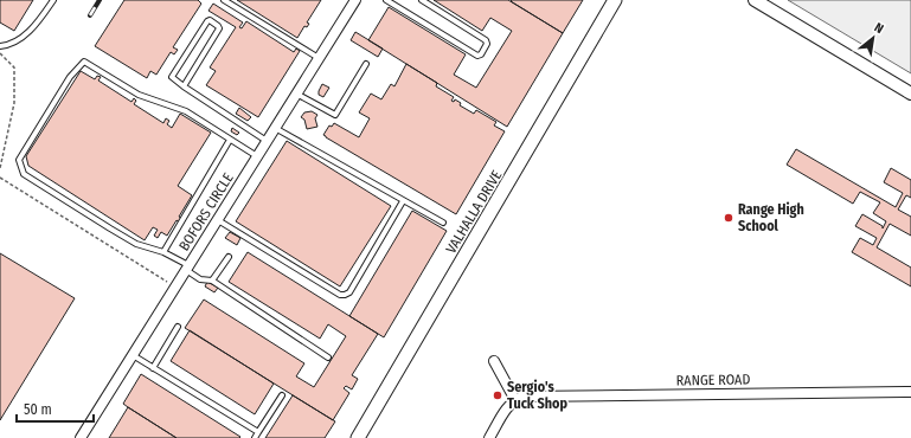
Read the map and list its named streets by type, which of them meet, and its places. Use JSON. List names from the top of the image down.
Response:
{
  "streets": {
    "main road": ["VALHALLA DRIVE"],
    "street": ["BOFORS CIRCLE", "RANGE ROAD"]
  },
  "places": ["Range High School", "Sergio's Tuck Shop"],
  "scale_bar": "50 m",
  "north": "top right"
}
